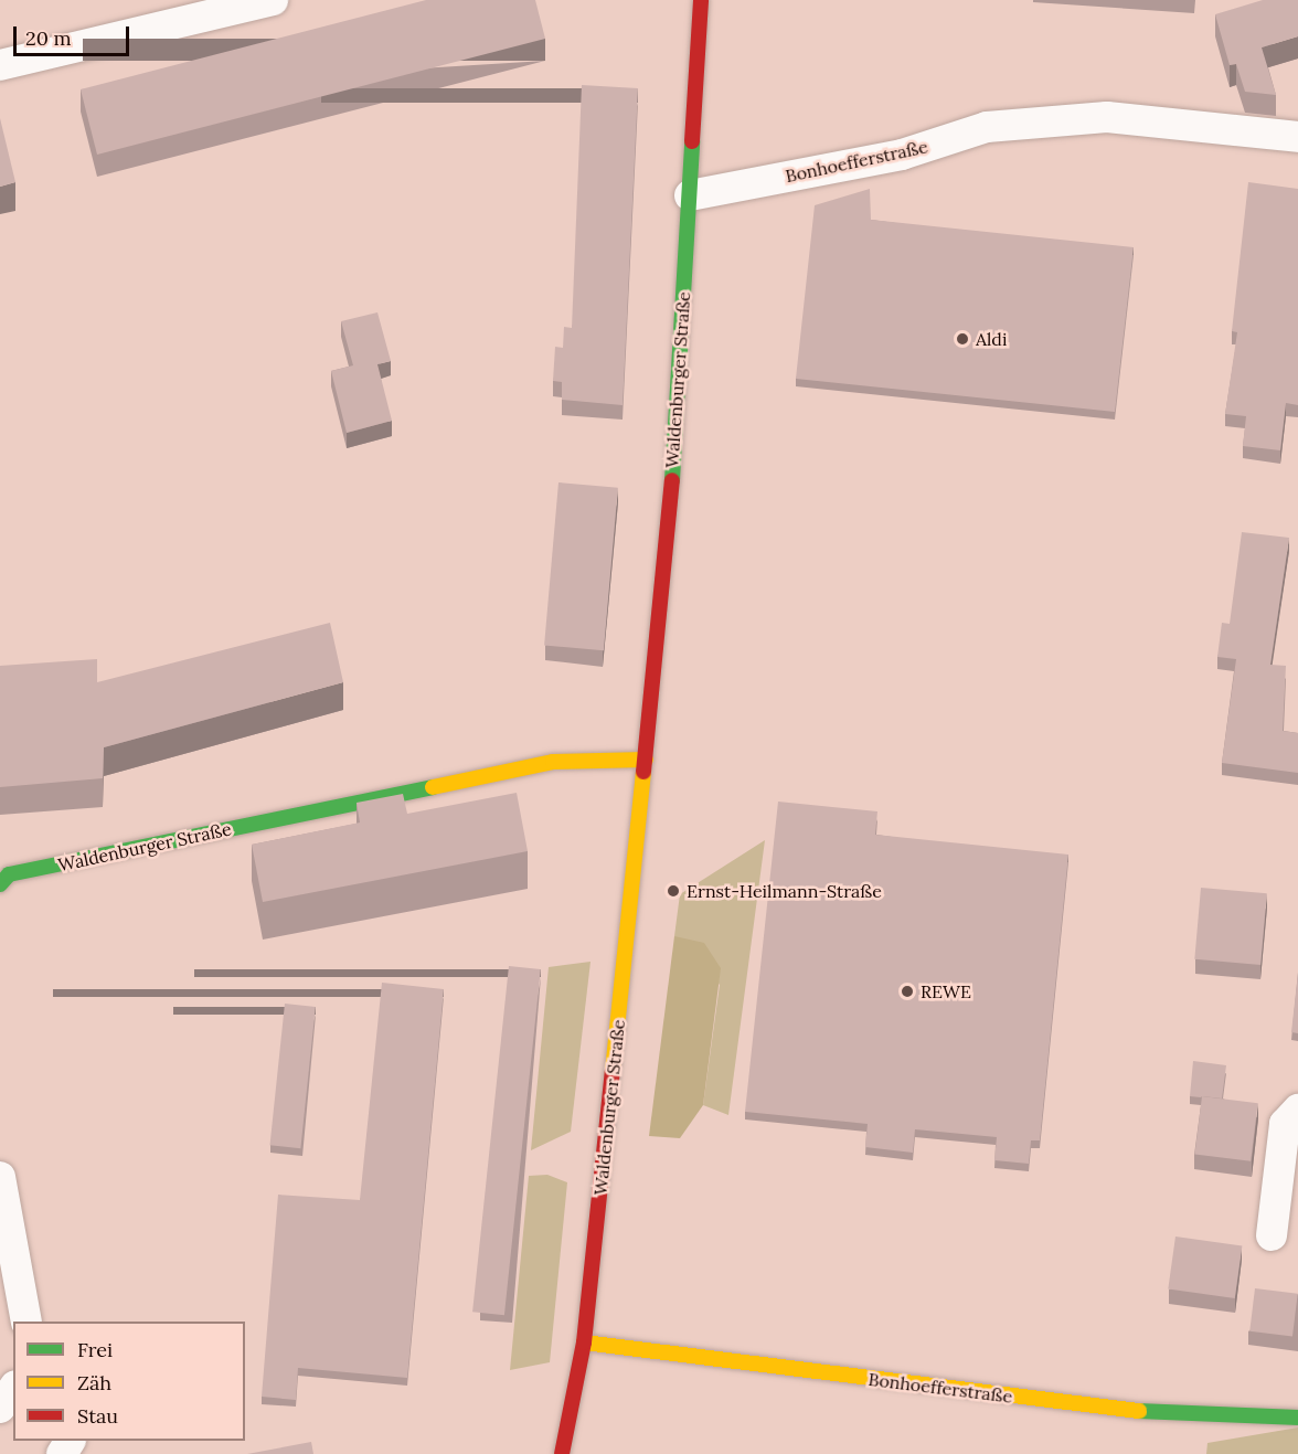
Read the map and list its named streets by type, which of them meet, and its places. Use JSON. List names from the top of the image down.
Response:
{
  "streets": {
    "street": ["Bonhoefferstraße", "Waldenburger Straße"]
  },
  "crossings": [
    ["Bonhoefferstraße", "Waldenburger Straße"]
  ],
  "places": ["Aldi", "Ernst-Heilmann-Straße", "REWE"],
  "legend": ["Frei", "Zäh", "Stau"],
  "scale_bar": "20 m"
}
